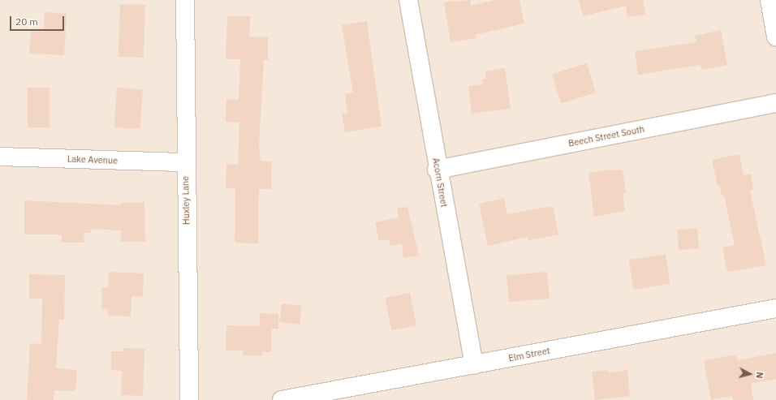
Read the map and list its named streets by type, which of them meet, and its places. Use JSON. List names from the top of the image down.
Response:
{
  "streets": {
    "street": [
      "Beech Street South",
      "Lake Avenue",
      "Acorn Street",
      "Huxley Lane",
      "Elm Street"
    ]
  },
  "crossings": [
    ["Beech Street South", "Acorn Street"],
    ["Lake Avenue", "Huxley Lane"],
    ["Acorn Street", "Elm Street"]
  ],
  "scale_bar": "20 m",
  "north": "right"
}
